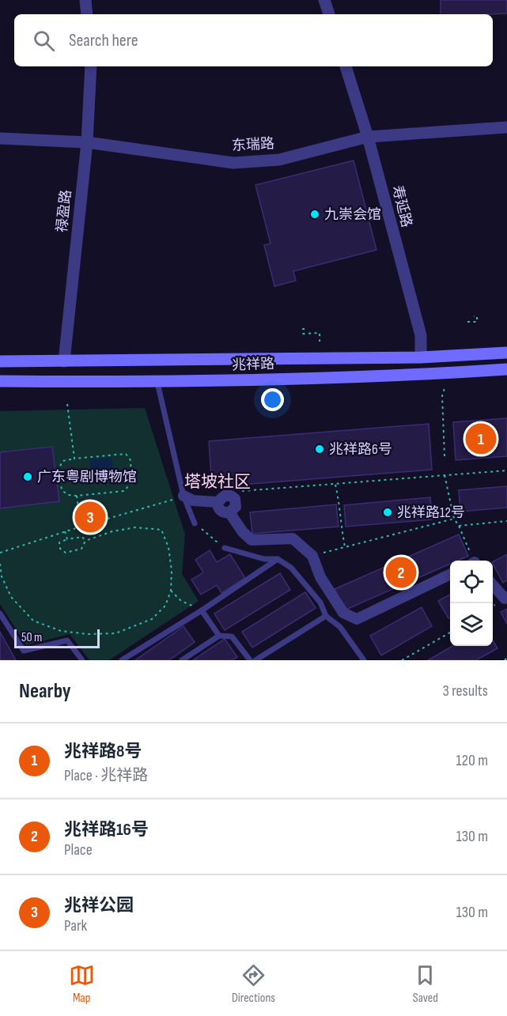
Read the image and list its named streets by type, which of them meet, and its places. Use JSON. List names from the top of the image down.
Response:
{
  "streets": {
    "main road": ["兆祥路"],
    "street": ["东瑞路", "寿延路", "禄盈路"]
  },
  "crossings": [
    ["东瑞路", "寿延路"],
    ["东瑞路", "禄盈路"],
    ["寿延路", "兆祥路"],
    ["禄盈路", "兆祥路"]
  ],
  "districts": ["塔坡社区"],
  "places": [
    "九崇会馆",
    "兆祥路6号",
    "广东粤剧博物馆",
    "兆祥路12号"
  ],
  "scale_bar": "50 m",
  "page": {
    "search": "Search here",
    "pins": ["1", "3", "2"],
    "scale": "50 m",
    "heading": ["Nearby", "3 results"],
    "list": [
      {
        "mark": "1",
        "name": "兆祥路8号",
        "note": "Place · 兆祥路",
        "value": "120 m"
      },
      {
        "mark": "2",
        "name": "兆祥路16号",
        "note": "Place",
        "value": "130 m"
      },
      {
        "mark": "3",
        "name": "兆祥公园",
        "note": "Park",
        "value": "130 m"
      }
    ],
    "nav": ["Map", "Directions", "Saved"]
  }
}
